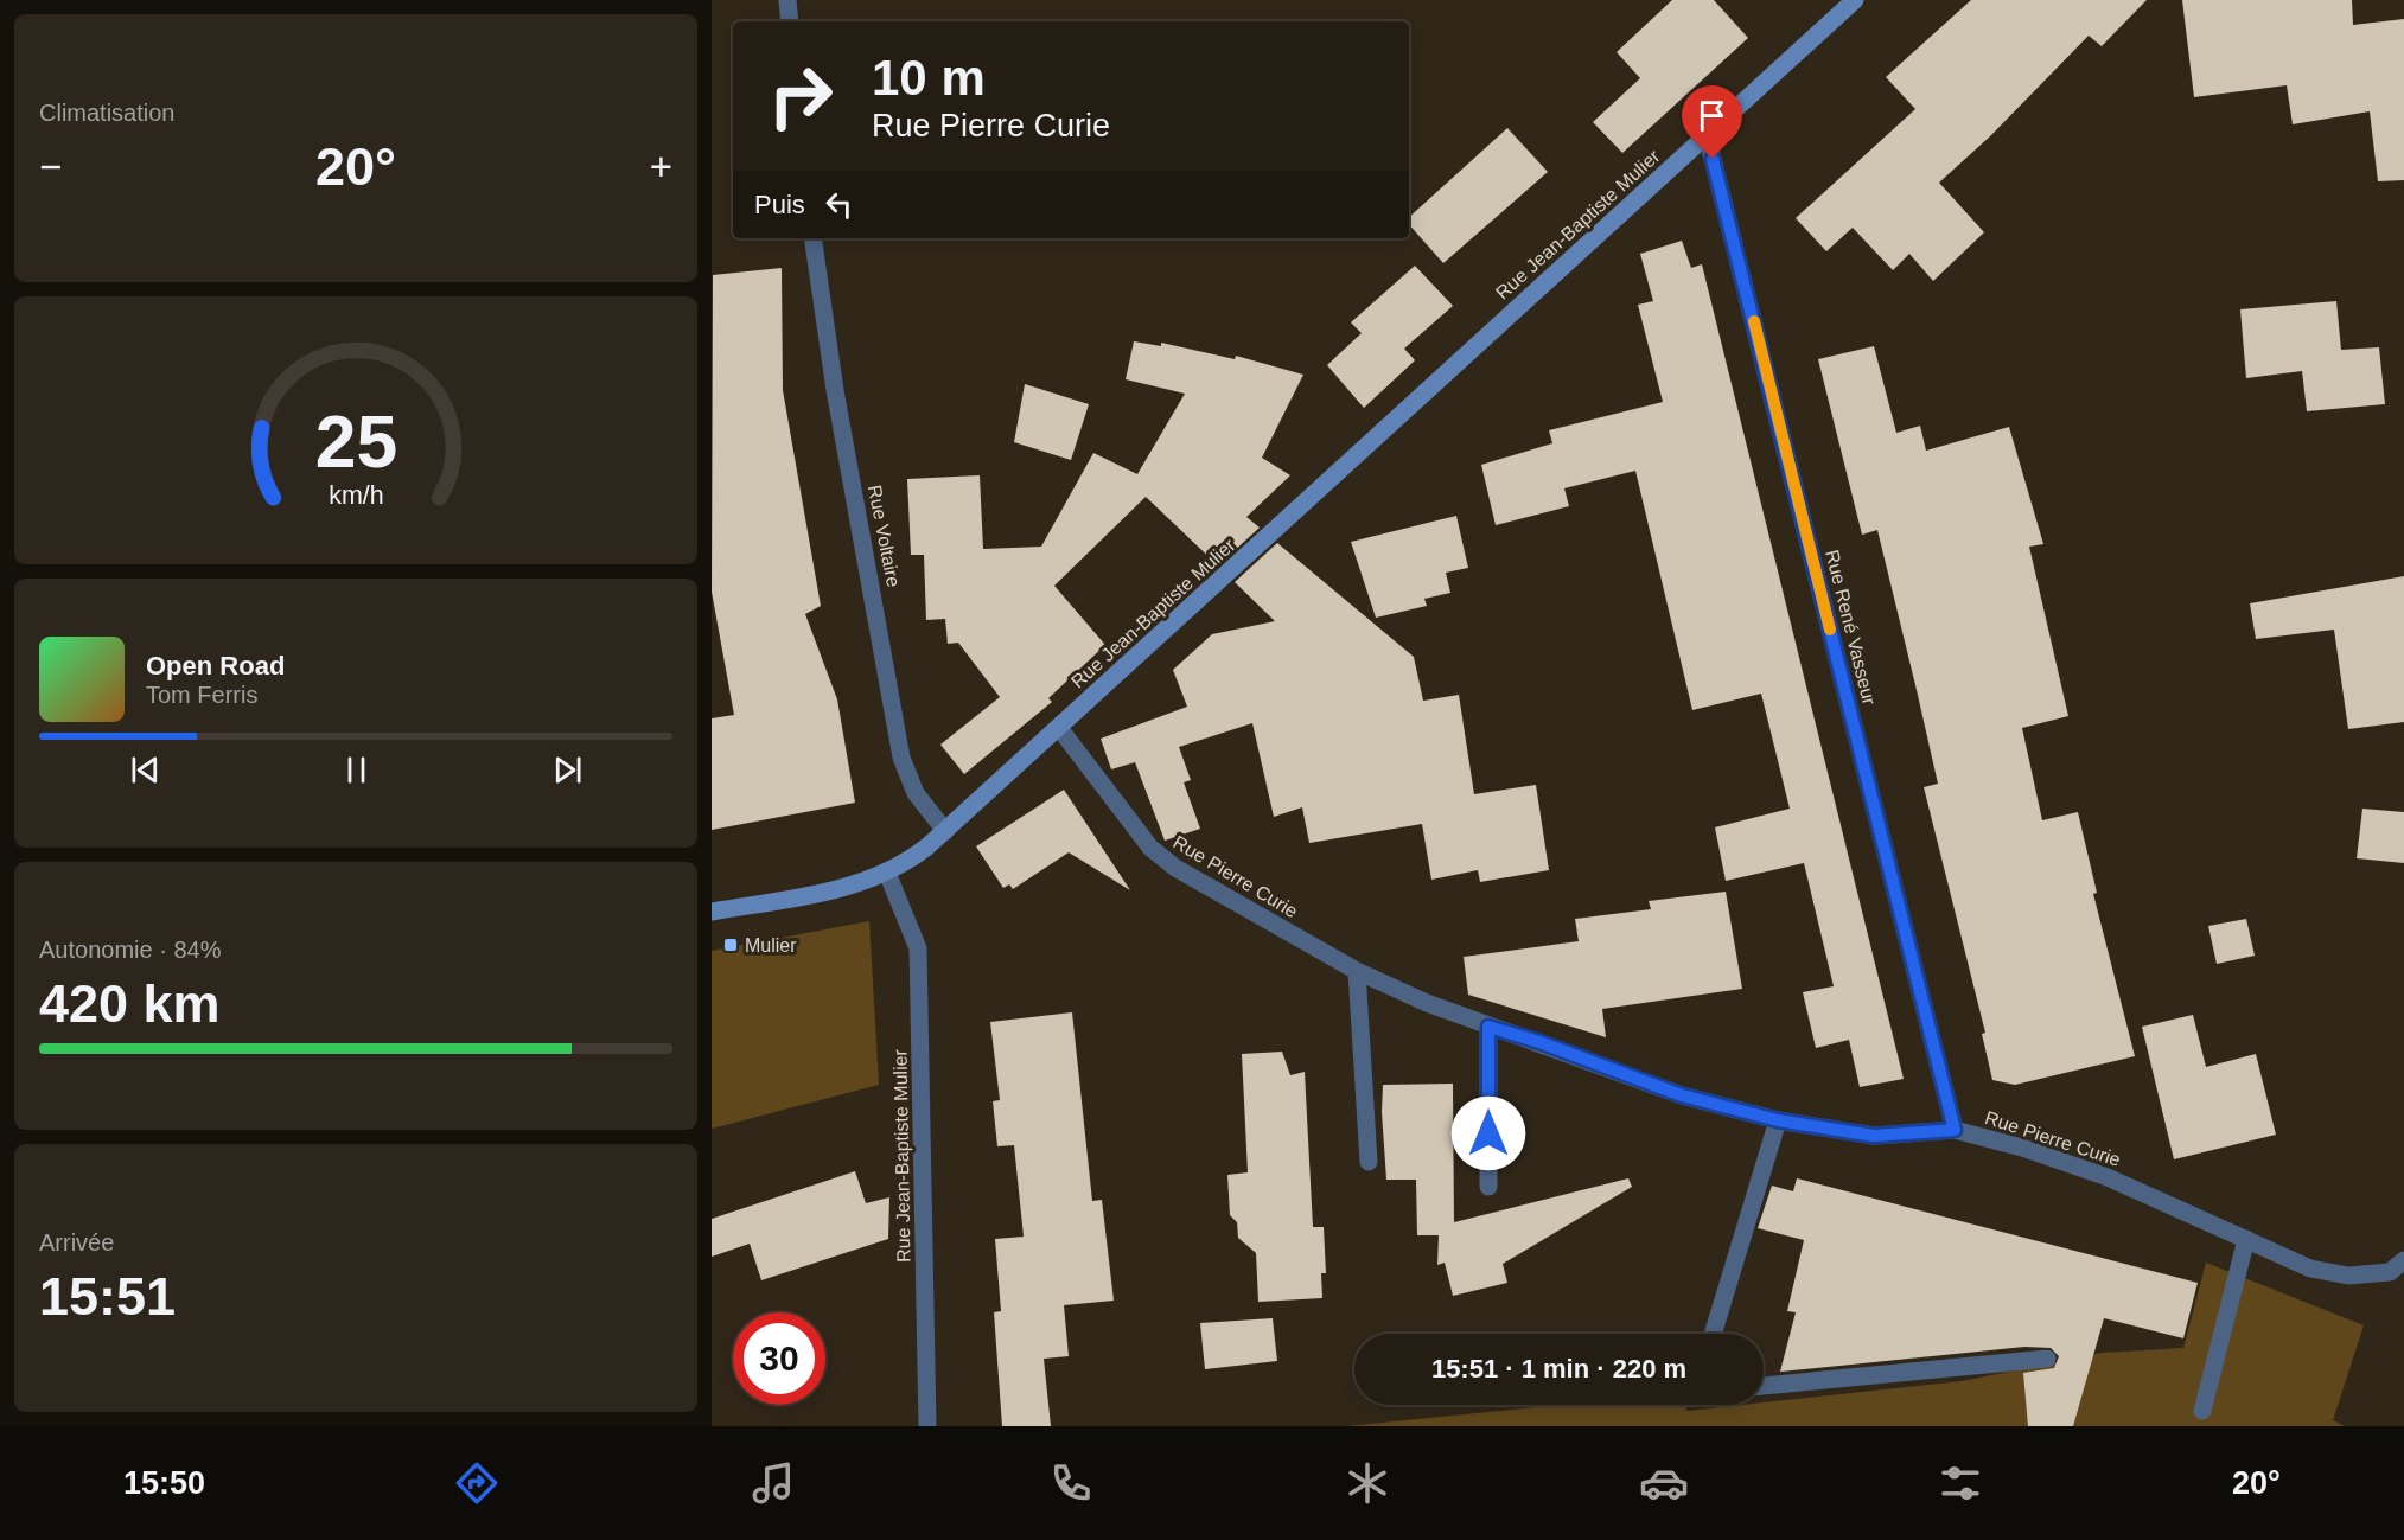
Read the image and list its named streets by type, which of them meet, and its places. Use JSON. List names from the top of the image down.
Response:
{
  "streets": {
    "main road": ["Rue Jean-Baptiste Mulier"],
    "street": ["Rue Voltaire", "Rue René Vasseur", "Rue Pierre Curie"]
  },
  "crossings": [
    ["Rue Jean-Baptiste Mulier", "Rue Voltaire"],
    ["Rue Jean-Baptiste Mulier", "Rue René Vasseur"],
    ["Rue Jean-Baptiste Mulier", "Rue Pierre Curie"],
    ["Rue René Vasseur", "Rue Pierre Curie"]
  ],
  "places": {
    "transit": ["Mulier"]
  },
  "page": {
    "tile": [
      "Climatisation",
      ["Autonomie · 84%", "420 km"],
      ["Arrivée", "15:51"]
    ],
    "turn": ["10 m", "Rue Pierre Curie"],
    "heat": ["−", "20°", "+"],
    "then": "Puis",
    "song": ["Open Road", "Tom Ferris"],
    "limit": "30",
    "trip": "15:51 · 1 min · 220 m",
    "tabs": ["15:50", "20°"],
    "gauge": ["25", "km/h"]
  }
}
